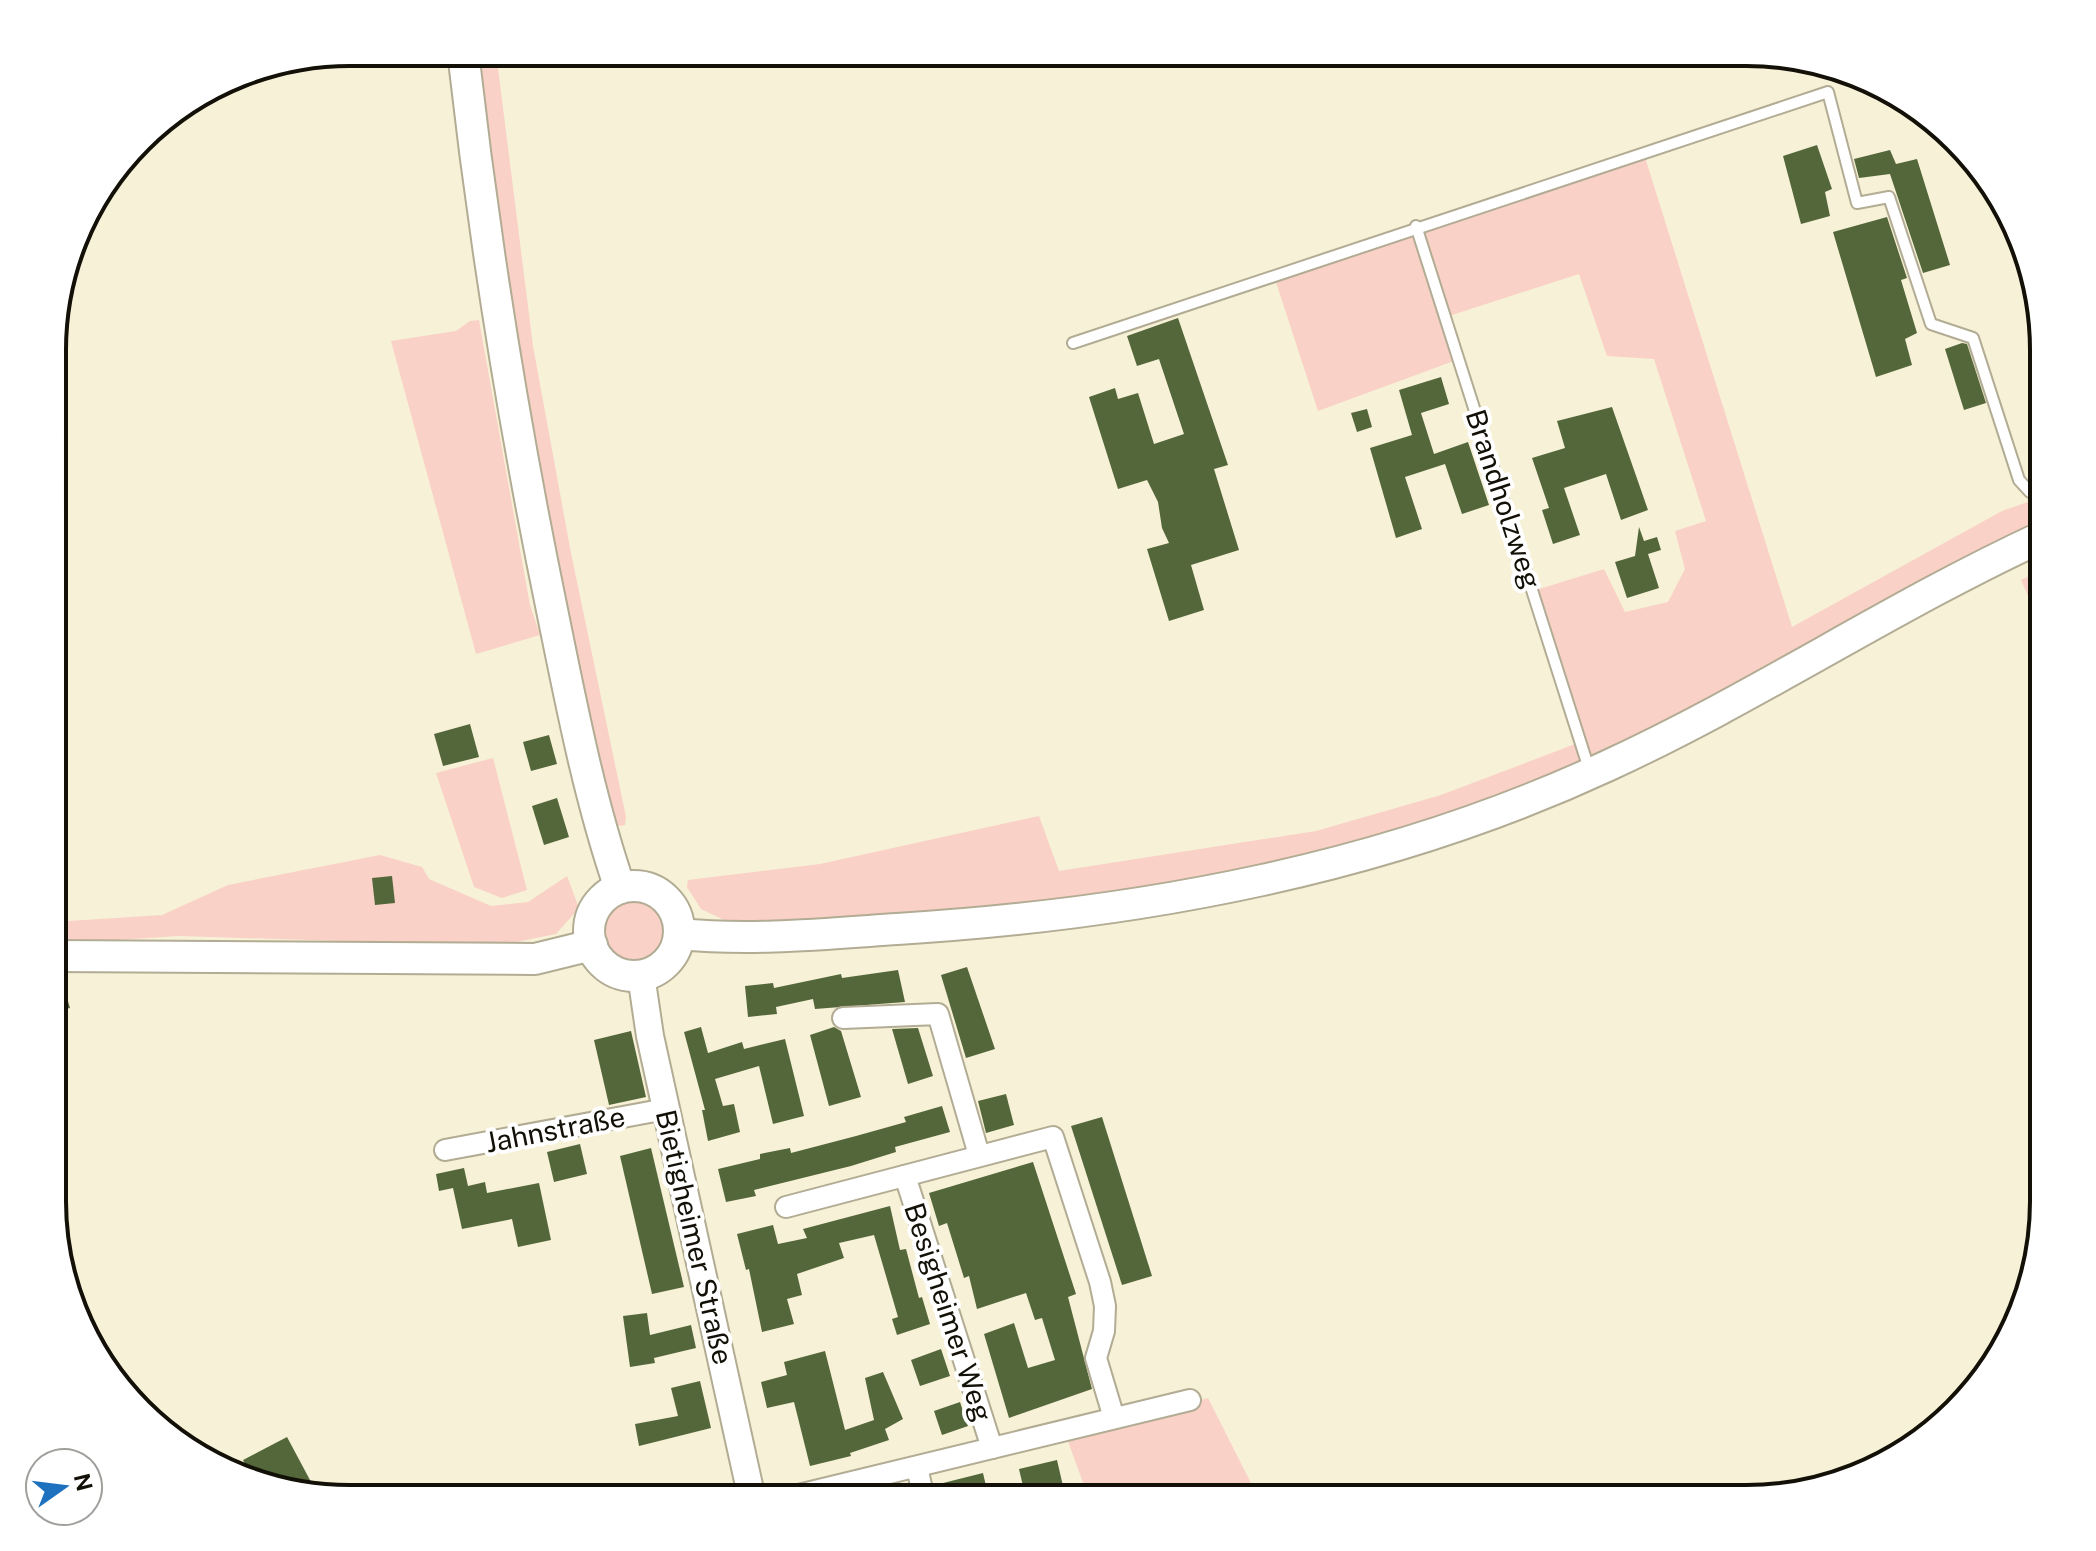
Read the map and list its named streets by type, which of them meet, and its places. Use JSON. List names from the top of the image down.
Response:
{
  "streets": {
    "street": ["Jahnstraße", "Bietigheimer Straße", "Besigheimer Weg"],
    "lane": ["Brandholzweg"]
  },
  "crossings": [
    ["Jahnstraße", "Bietigheimer Straße"]
  ],
  "north": "right"
}
